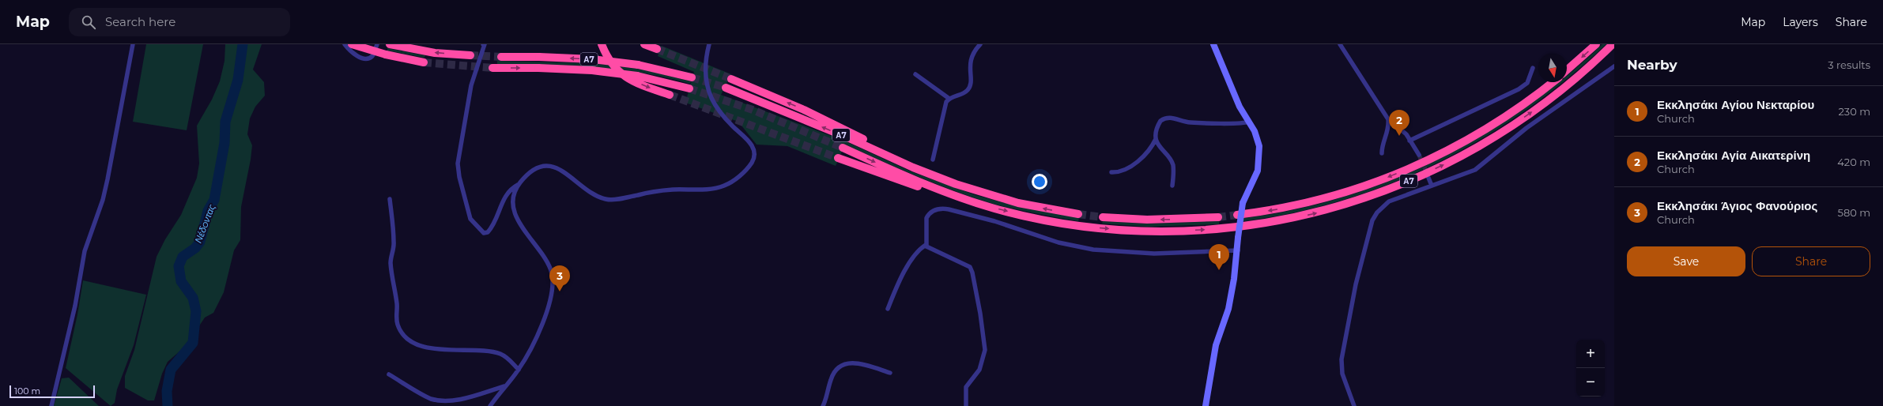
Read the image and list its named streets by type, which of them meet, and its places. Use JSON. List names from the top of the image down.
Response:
{
  "streets": {
    "highway": ["Α7"]
  },
  "water": ["Νέδoντας"],
  "scale_bar": "100 m",
  "north": "bottom",
  "page": {
    "header": "Map",
    "search": "Search here",
    "nav": ["Map", "Layers", "Share"],
    "heading": ["Nearby", "3 results"],
    "list": [
      {
        "mark": "1",
        "name": "Εκκλησάκι Αγίου Νεκταρίου",
        "note": "Church",
        "value": "230 m"
      },
      {
        "mark": "2",
        "name": "Εκκλησάκι Αγία Αικατερίνη",
        "note": "Church",
        "value": "420 m"
      },
      {
        "mark": "3",
        "name": "Εκκλησάκι Άγιος Φανούριος",
        "note": "Church",
        "value": "580 m"
      }
    ],
    "pins": ["2", "1", "3"],
    "buttons": ["Save", "Share"],
    "map_buttons": ["+", "−"],
    "scale": "100 m"
  }
}
